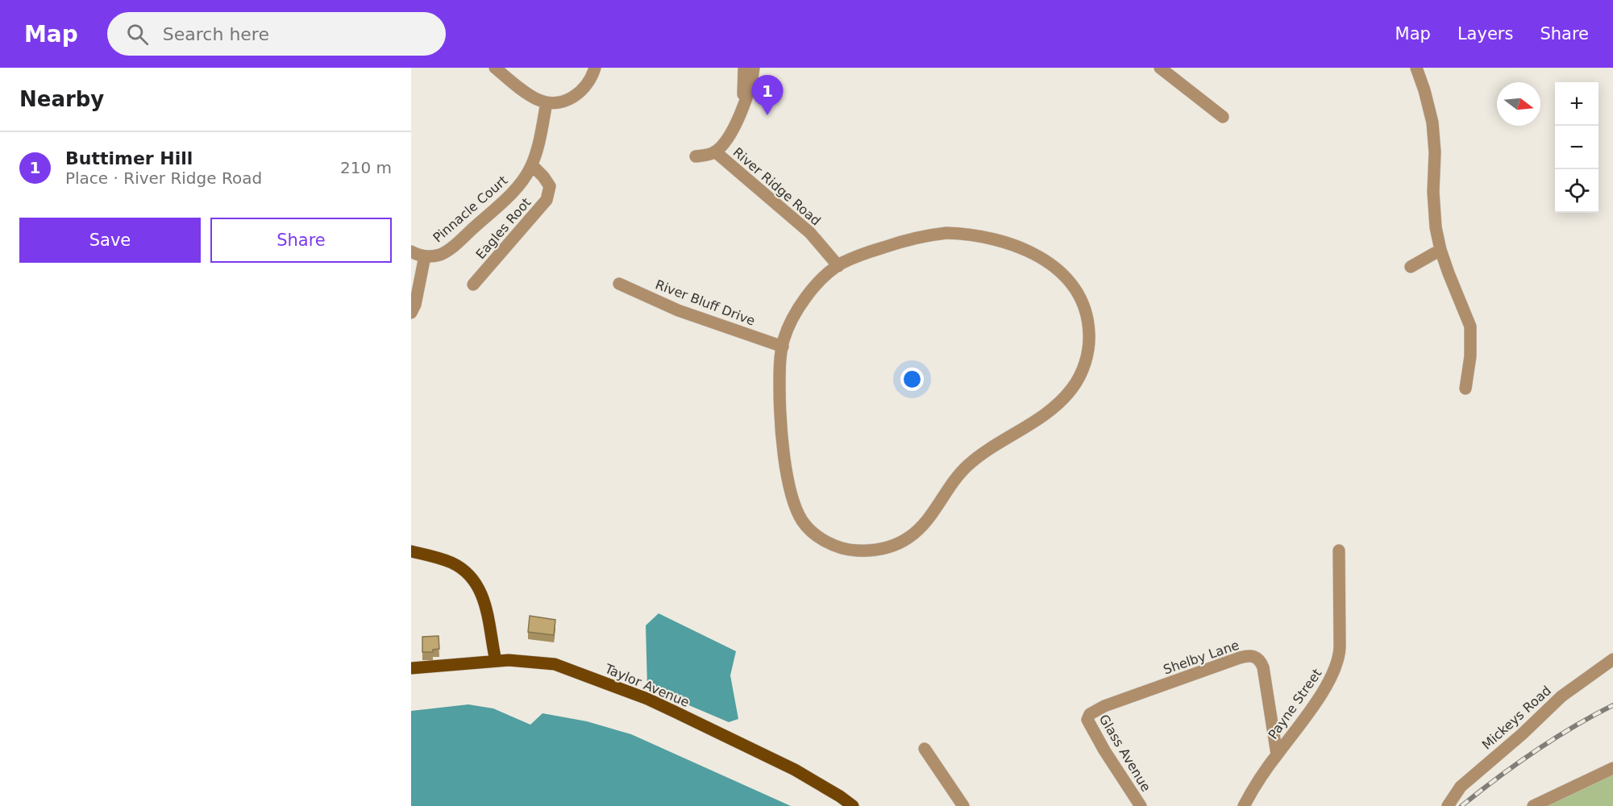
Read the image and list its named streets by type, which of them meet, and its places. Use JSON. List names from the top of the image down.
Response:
{
  "streets": {
    "main road": ["Taylor Avenue"],
    "street": [
      "River Ridge Road",
      "Pinnacle Court",
      "Eagles Root",
      "River Bluff Drive",
      "Shelby Lane",
      "Payne Street",
      "Mickeys Road",
      "Glass Avenue"
    ]
  },
  "crossings": [
    ["Pinnacle Court", "Eagles Root"],
    ["Shelby Lane", "Payne Street"],
    ["Shelby Lane", "Glass Avenue"]
  ],
  "north": "right",
  "page": {
    "header": "Map",
    "search": "Search here",
    "nav": ["Map", "Layers", "Share"],
    "heading": "Nearby",
    "pins": "1",
    "map_buttons": ["+", "−"],
    "list": [
      {
        "mark": "1",
        "name": "Buttimer Hill",
        "note": "Place · River Ridge Road",
        "value": "210 m"
      }
    ],
    "buttons": ["Save", "Share"]
  }
}
